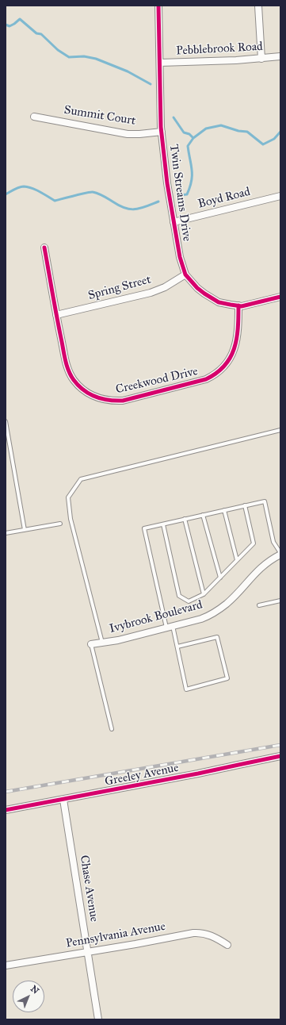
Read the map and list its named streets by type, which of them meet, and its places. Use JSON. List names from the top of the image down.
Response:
{
  "streets": {
    "street": [
      "Pebblebrook Road",
      "Summit Court",
      "Twin Streams Drive",
      "Boyd Road",
      "Spring Street",
      "Creekwood Drive",
      "Ivybrook Boulevard",
      "Greeley Avenue",
      "Chase Avenue",
      "Pennsylvania Avenue"
    ]
  },
  "crossings": [
    ["Pebblebrook Road", "Twin Streams Drive"],
    ["Summit Court", "Twin Streams Drive"],
    ["Twin Streams Drive", "Boyd Road"],
    ["Twin Streams Drive", "Spring Street"],
    ["Twin Streams Drive", "Creekwood Drive"],
    ["Spring Street", "Creekwood Drive"],
    ["Greeley Avenue", "Chase Avenue"],
    ["Chase Avenue", "Pennsylvania Avenue"]
  ],
  "north": "top right"
}
